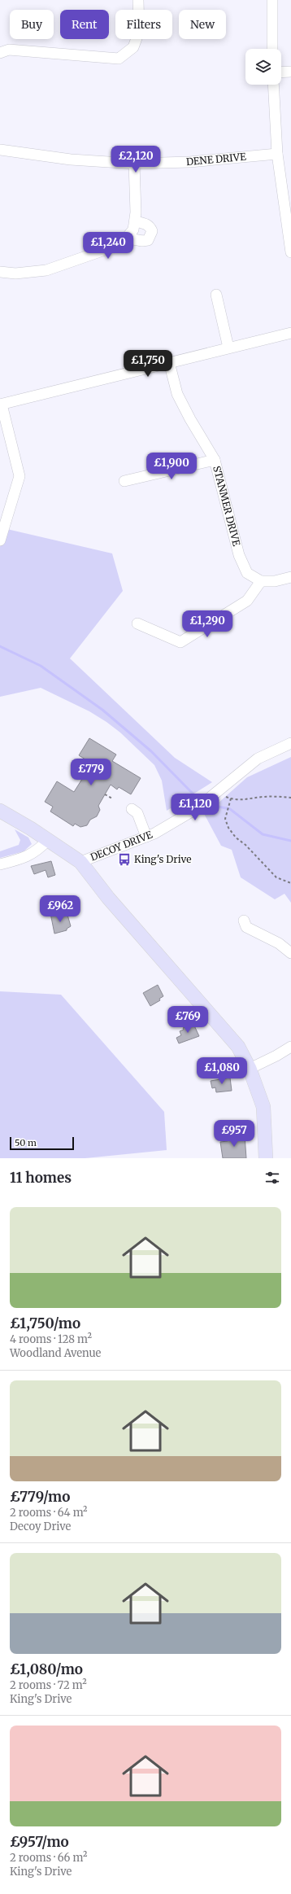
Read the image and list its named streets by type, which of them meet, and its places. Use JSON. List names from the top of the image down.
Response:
{
  "streets": {
    "street": ["DENE DRIVE", "STANMER DRIVE", "DECOY DRIVE"]
  },
  "places": {
    "bus stop": ["King's Drive"]
  },
  "scale_bar": "50 m",
  "page": {
    "chip": [
      "Buy",
      "Rent",
      "Filters",
      "New"
    ],
    "price": [
      "£2,120",
      "£1,240",
      "£1,750",
      "£1,900",
      "£1,290",
      "£779",
      "£1,120",
      "£962",
      "£769",
      "£1,080",
      "£957"
    ],
    "scale": "50 m",
    "heading": "11 homes",
    "list": [
      {
        "name": "£1,750/mo",
        "note": "4 rooms · 128 m² · Woodland Avenue"
      },
      {
        "name": "£779/mo",
        "note": "2 rooms · 64 m² · Decoy Drive"
      },
      {
        "name": "£1,080/mo",
        "note": "2 rooms · 72 m² · King's Drive"
      },
      {
        "name": "£957/mo",
        "note": "2 rooms · 66 m² · King's Drive"
      }
    ]
  }
}
